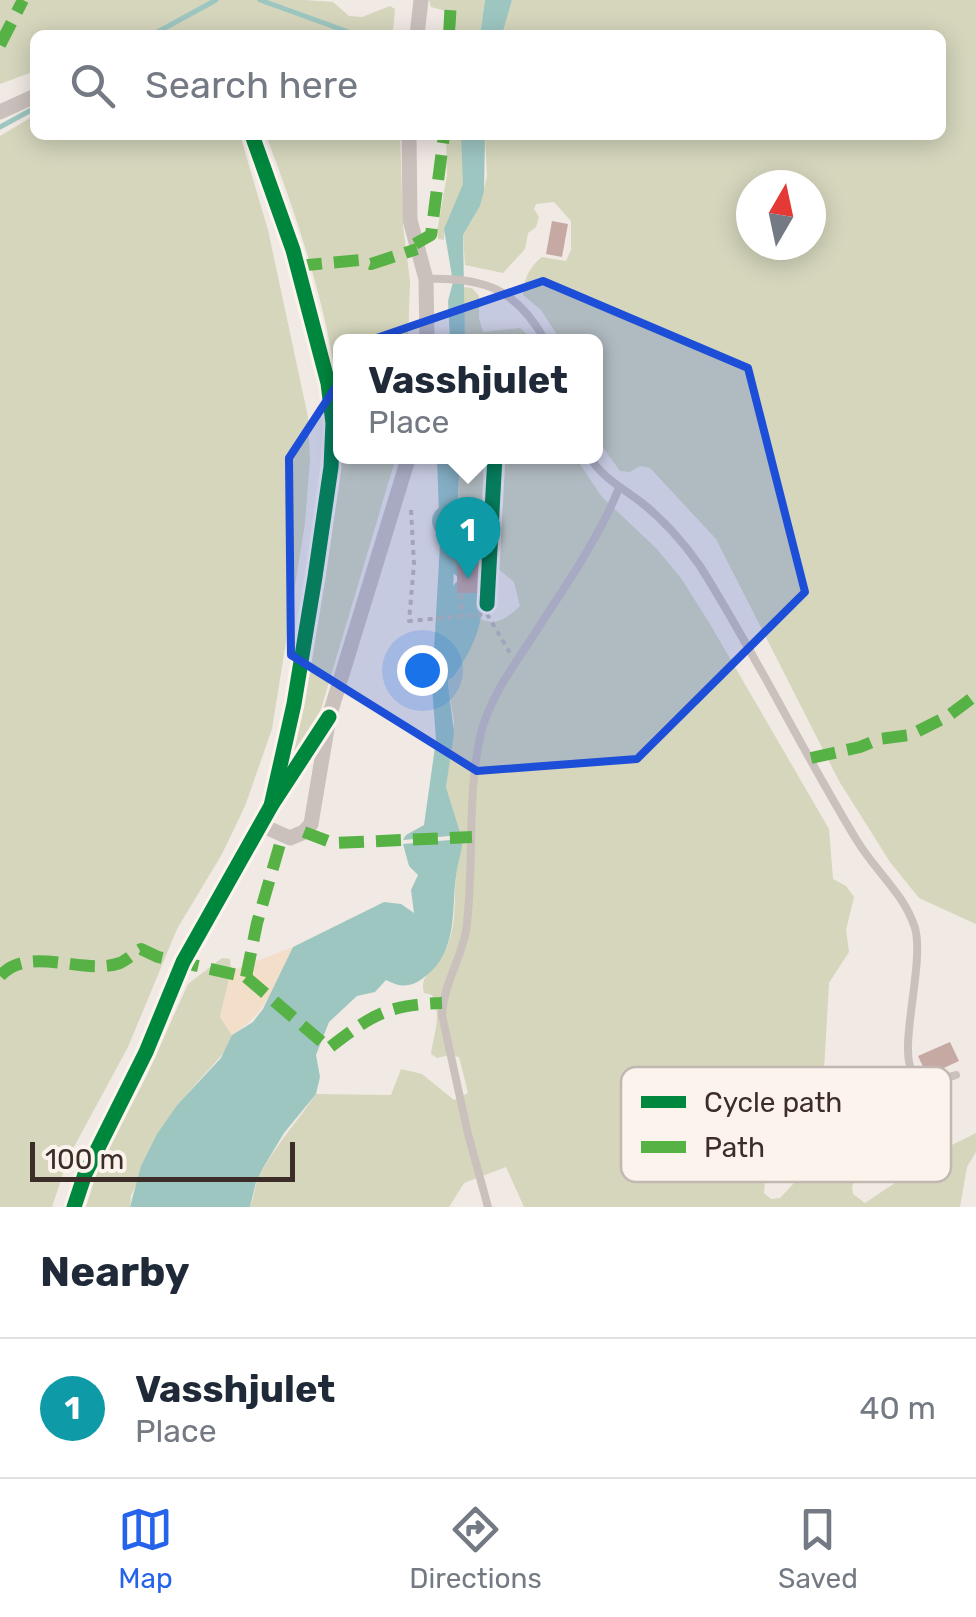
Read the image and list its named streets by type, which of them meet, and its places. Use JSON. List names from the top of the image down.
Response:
{
  "legend": ["Cycle path", "Path"],
  "scale_bar": "100 m",
  "north": "top",
  "page": {
    "search": "Search here",
    "popup": ["Vasshjulet", "Place"],
    "pins": "1",
    "scale": "100 m",
    "heading": "Nearby",
    "list": [
      {
        "mark": "1",
        "name": "Vasshjulet",
        "note": "Place",
        "value": "40 m"
      }
    ],
    "nav": ["Map", "Directions", "Saved"]
  }
}
